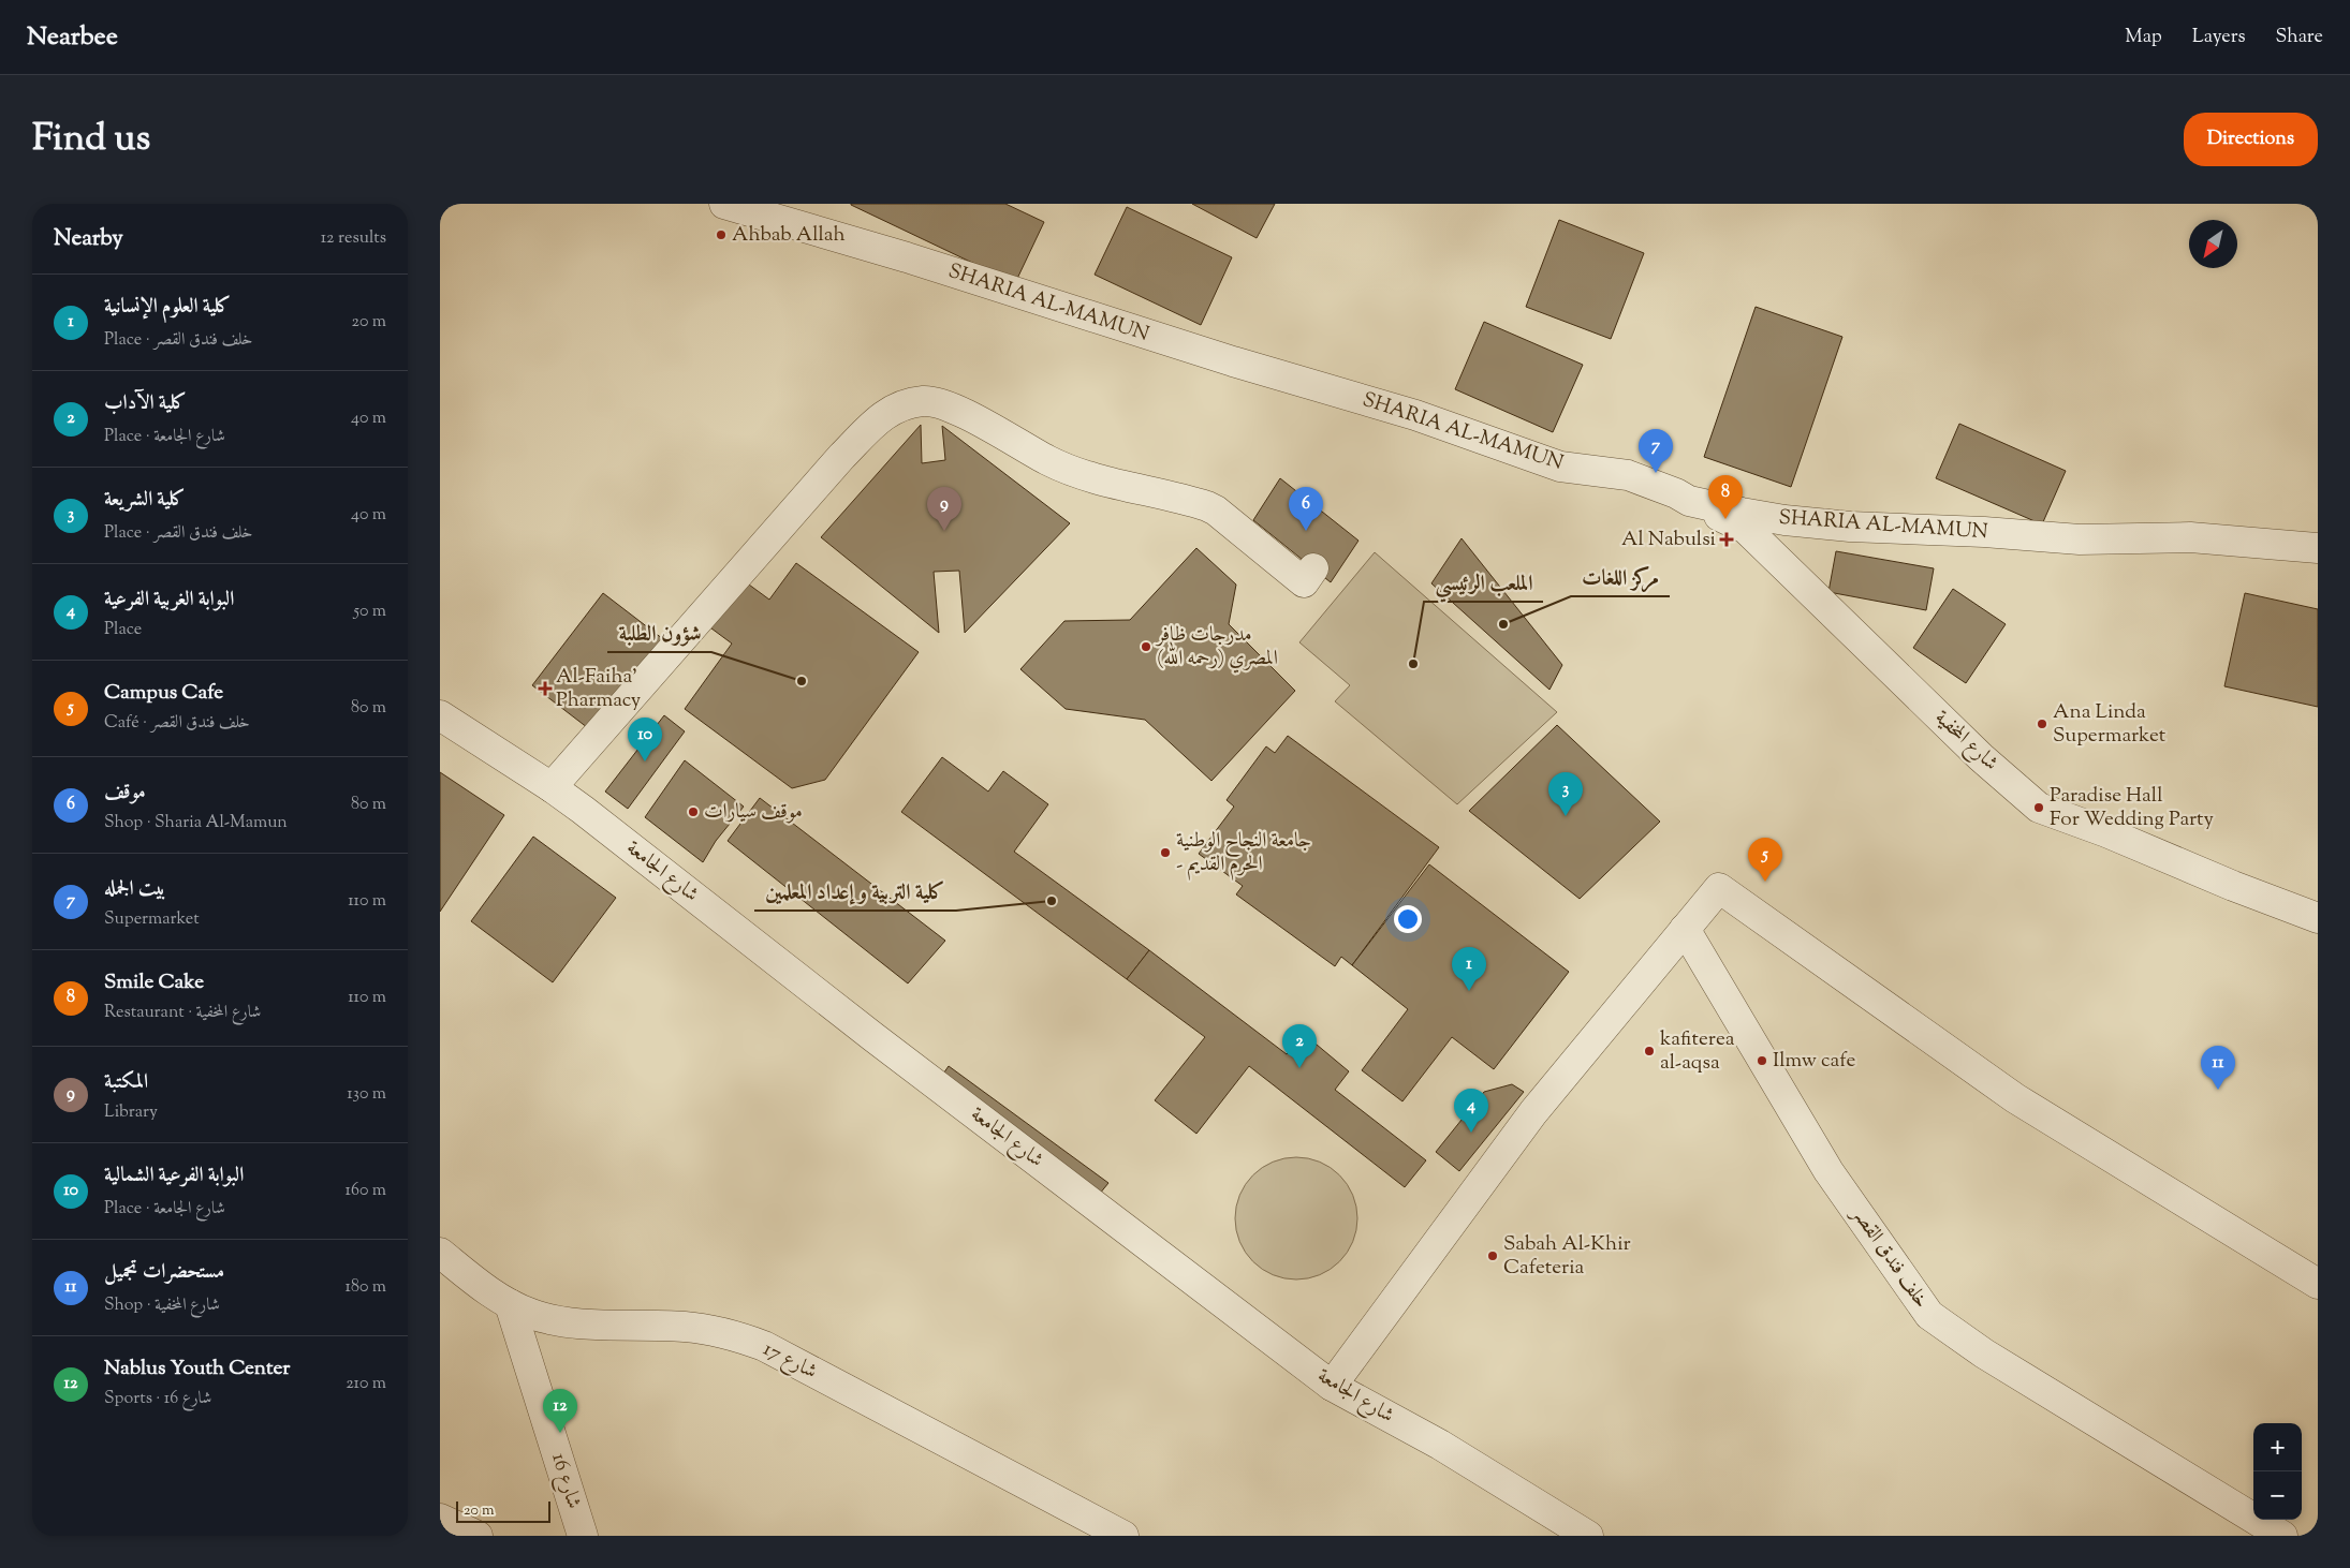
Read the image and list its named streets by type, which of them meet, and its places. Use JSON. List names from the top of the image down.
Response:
{
  "streets": {
    "street": [
      "SHARIA AL-MAMUN",
      "شارع المخفية",
      "شارع الجامعة",
      "خلف فندق القصر",
      "شارع 17",
      "شارع 16"
    ]
  },
  "crossings": [
    ["SHARIA AL-MAMUN", "شارع المخفية"],
    ["شارع 17", "شارع 16"]
  ],
  "places": {
    "other": [
      "Ahbab Allah",
      "مركز اللغات",
      "مدرجات ظافر المصري (رحمه الله)",
      "الملعب الرئيسي",
      "شؤون الطلبة",
      "Ana Linda Supermarket",
      "Paradise Hall For Wedding Party",
      "موقف سيارات",
      "جامعة النجاح الوطنية - الحرم القديم",
      "كلية التربية و إعداد المعلمين",
      "kafiterea al-aqsa",
      "Ilmw cafe",
      "Sabah Al-Khir Cafeteria"
    ],
    "health": ["Al Nabulsi", "Al-Faiha' Pharmacy"]
  },
  "scale_bar": "20 m",
  "north": "bottom left",
  "page": {
    "header": "Nearbee",
    "nav": ["Map", "Layers", "Share"],
    "title": "Find us",
    "buttons": "Directions",
    "heading": ["Nearby", "12 results"],
    "list": [
      {
        "mark": "1",
        "name": "كلية العلوم الإنسانية",
        "note": "Place · خلف فندق القصر",
        "value": "20 m"
      },
      {
        "mark": "2",
        "name": "كلية الآداب",
        "note": "Place · شارع الجامعة",
        "value": "40 m"
      },
      {
        "mark": "3",
        "name": "كلية الشريعة",
        "note": "Place · خلف فندق القصر",
        "value": "40 m"
      },
      {
        "mark": "4",
        "name": "البوابة الغربية الفرعية",
        "note": "Place",
        "value": "50 m"
      },
      {
        "mark": "5",
        "name": "Campus Cafe",
        "note": "Café · خلف فندق القصر",
        "value": "80 m"
      },
      {
        "mark": "6",
        "name": "موقف",
        "note": "Shop · Sharia Al-Mamun",
        "value": "80 m"
      },
      {
        "mark": "7",
        "name": "بيت الجمله",
        "note": "Supermarket",
        "value": "110 m"
      },
      {
        "mark": "8",
        "name": "Smile Cake",
        "note": "Restaurant · شارع المخفية",
        "value": "110 m"
      },
      {
        "mark": "9",
        "name": "المكتبة",
        "note": "Library",
        "value": "130 m"
      },
      {
        "mark": "10",
        "name": "البوابة الفرعية الشمالية",
        "note": "Place · شارع الجامعة",
        "value": "160 m"
      },
      {
        "mark": "11",
        "name": "مستحضرات تجميل",
        "note": "Shop · شارع المخفية",
        "value": "180 m"
      },
      {
        "mark": "12",
        "name": "Nablus Youth Center",
        "note": "Sports · شارع 16",
        "value": "210 m"
      }
    ],
    "pins": [
      "7",
      "8",
      "6",
      "9",
      "10",
      "3",
      "5",
      "1",
      "2",
      "11",
      "4",
      "12"
    ],
    "map_buttons": ["+", "−"],
    "scale": "20 m"
  }
}
